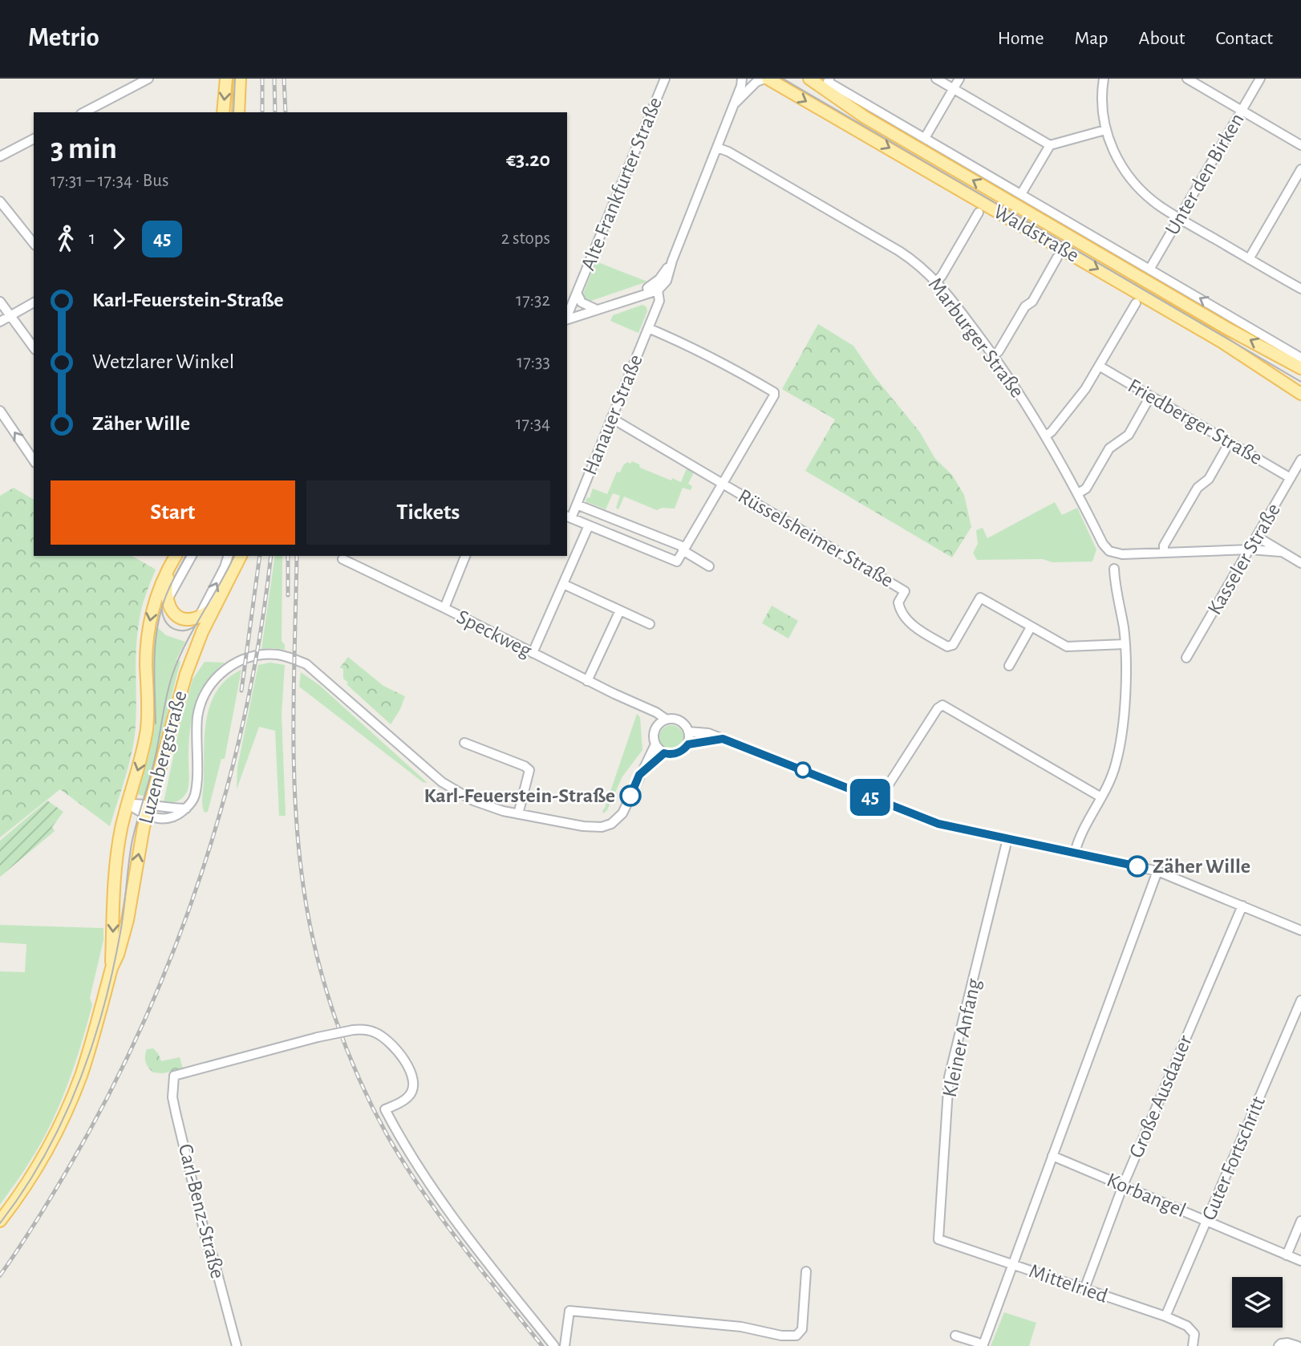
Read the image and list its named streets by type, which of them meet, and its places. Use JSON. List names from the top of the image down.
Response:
{
  "streets": {
    "main road": ["Waldstraße", "Luzenbergstraße"],
    "street": [
      "Unter den Birken",
      "Alte Frankfurter Straße",
      "Marburger Straße",
      "Hanauer Straße",
      "Friedberger Straße",
      "Rüsselsheimer Straße",
      "Kasseler Straße",
      "Speckweg",
      "Kleiner Anfang",
      "Große Ausdauer",
      "Guter Fortschritt",
      "Korbangel",
      "Carl-Benz-Straße",
      "Mittelried"
    ]
  },
  "crossings": [
    ["Unter den Birken", "Waldstraße"],
    ["Hanauer Straße", "Rüsselsheimer Straße"],
    ["Friedberger Straße", "Kasseler Straße"],
    ["Speckweg", "Kleiner Anfang"],
    ["Speckweg", "Große Ausdauer"],
    ["Kleiner Anfang", "Mittelried"],
    ["Große Ausdauer", "Korbangel"],
    ["Große Ausdauer", "Mittelried"],
    ["Guter Fortschritt", "Korbangel"],
    ["Guter Fortschritt", "Mittelried"]
  ],
  "places": ["Karl-Feuerstein-Straße", "Zäher Wille"],
  "lines": ["bus line 45"],
  "page": {
    "header": "Metrio",
    "nav": [
      "Home",
      "Map",
      "About",
      "Contact"
    ],
    "on_map": "45",
    "heading": ["3 min", "17:31 – 17:34 · Bus", "€3.20"],
    "legs": ["1", "45", "2 stops"],
    "list": [
      {
        "name": "Karl-Feuerstein-Straße",
        "value": "17:32"
      },
      {
        "name": "Wetzlarer Winkel",
        "value": "17:33"
      },
      {
        "name": "Zäher Wille",
        "value": "17:34"
      }
    ],
    "buttons": ["Start", "Tickets"]
  }
}
